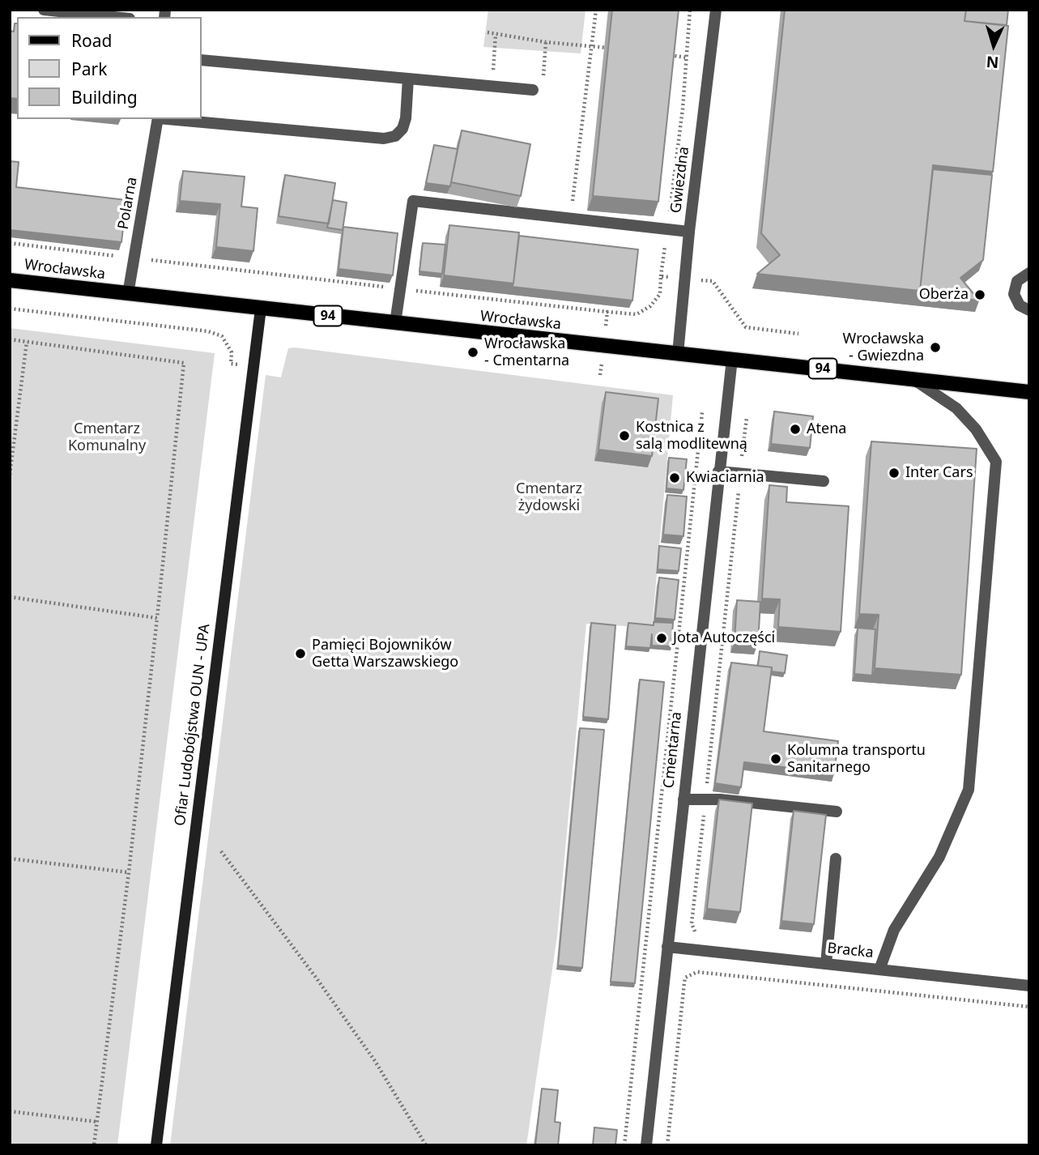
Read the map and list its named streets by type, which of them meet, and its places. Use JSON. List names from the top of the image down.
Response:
{
  "streets": {
    "main road": ["Wrocławska", "94"],
    "street": [
      "Gwiezdna",
      "Polarna",
      "Ofiar Ludobójstwa OUN - UPA",
      "Cmentarna",
      "Bracka"
    ]
  },
  "crossings": [
    ["Gwiezdna", "Wrocławska"],
    ["Polarna", "Wrocławska"],
    ["Wrocławska", "Ofiar Ludobójstwa OUN - UPA"],
    ["Wrocławska", "Cmentarna"],
    ["Cmentarna", "Bracka"]
  ],
  "parks": ["Cmentarz Komunalny", "Cmentarz żydowski"],
  "places": [
    "Oberża",
    "Wrocławska - Gwiezdna",
    "Wrocławska - Cmentarna",
    "Atena",
    "Kostnica z salą modlitewną",
    "Inter Cars",
    "Kwiaciarnia",
    "Jota Autoczęści",
    "Pamięci Bojowników Getta Warszawskiego",
    "Kolumna transportu Sanitarnego"
  ],
  "legend": ["Road", "Park", "Building"],
  "north": "bottom"
}
